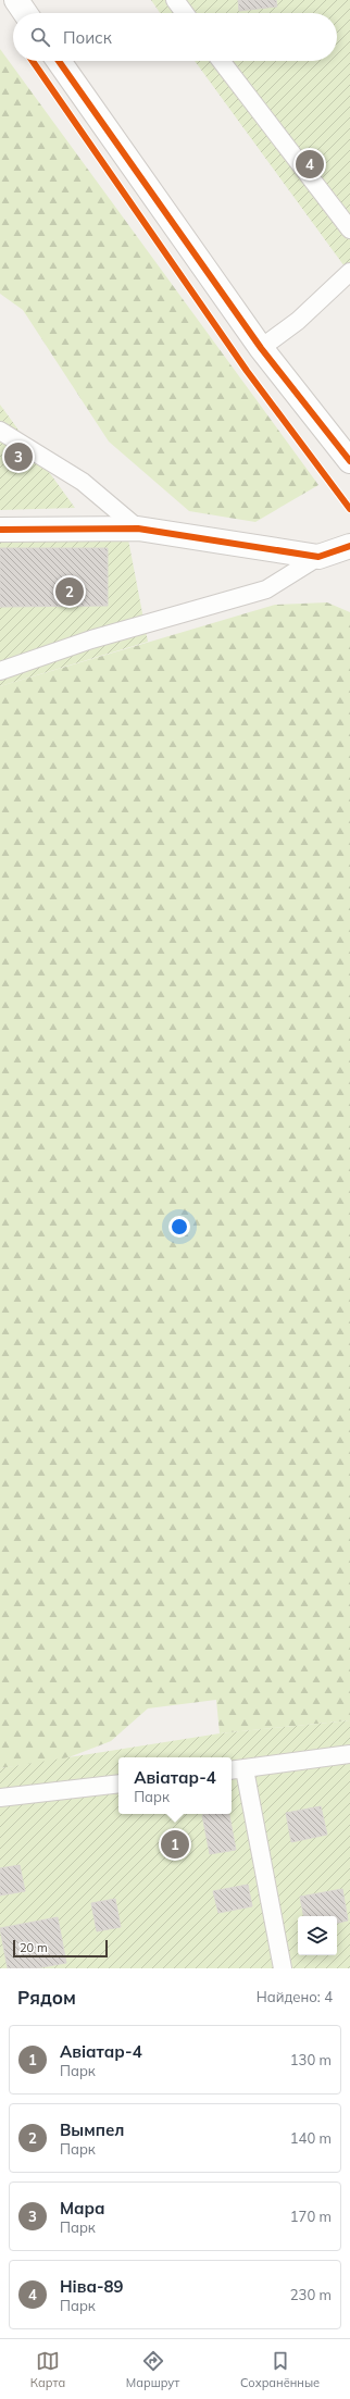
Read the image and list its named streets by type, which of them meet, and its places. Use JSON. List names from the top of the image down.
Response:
{
  "scale_bar": "20 m",
  "page": {
    "search": "Поиск",
    "pins": [
      "4",
      "3",
      "2",
      "1"
    ],
    "popup": ["Авіатар-4", "Парк"],
    "scale": "20 m",
    "heading": ["Рядом", "Найдено: 4"],
    "list": [
      {
        "mark": "1",
        "name": "Авіатар-4",
        "note": "Парк",
        "value": "130 m"
      },
      {
        "mark": "2",
        "name": "Вымпел",
        "note": "Парк",
        "value": "140 m"
      },
      {
        "mark": "3",
        "name": "Мара",
        "note": "Парк",
        "value": "170 m"
      },
      {
        "mark": "4",
        "name": "Ніва-89",
        "note": "Парк",
        "value": "230 m"
      }
    ],
    "nav": ["Карта", "Маршрут", "Сохранённые"]
  }
}
